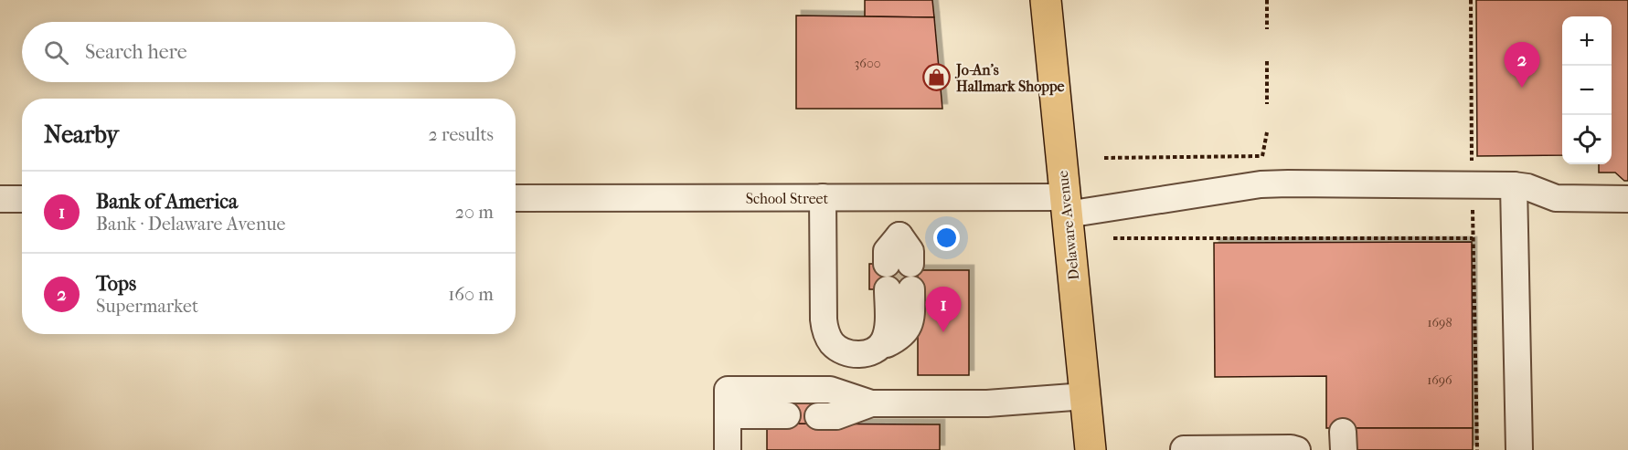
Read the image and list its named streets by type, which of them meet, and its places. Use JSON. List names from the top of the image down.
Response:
{
  "streets": {
    "main road": ["Delaware Avenue"],
    "street": ["School Street"]
  },
  "crossings": [
    ["School Street", "Delaware Avenue"]
  ],
  "places": {
    "shop": ["Jo-An's Hallmark Shoppe"]
  },
  "house_numbers": ["3600", "1698", "1696"],
  "page": {
    "map_buttons": ["+", "−"],
    "search": "Search here",
    "pins": ["2", "1"],
    "heading": ["Nearby", "2 results"],
    "list": [
      {
        "mark": "1",
        "name": "Bank of America",
        "note": "Bank · Delaware Avenue",
        "value": "20 m"
      },
      {
        "mark": "2",
        "name": "Tops",
        "note": "Supermarket",
        "value": "160 m"
      }
    ]
  }
}
